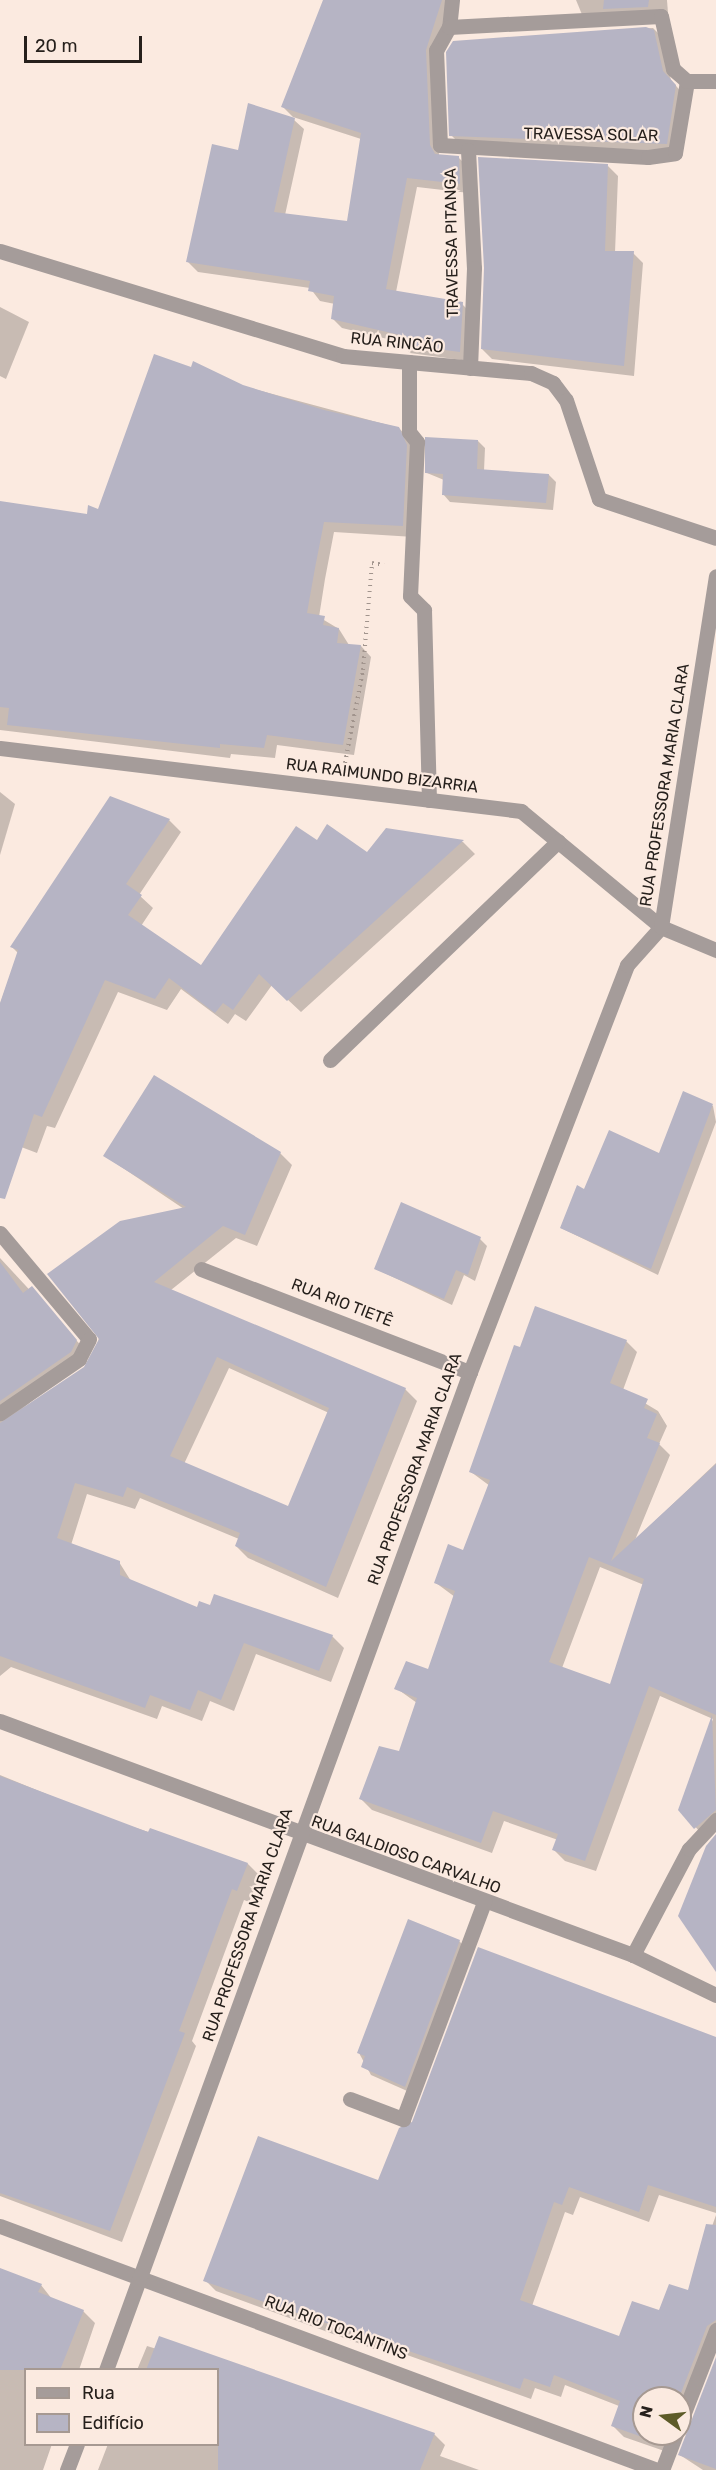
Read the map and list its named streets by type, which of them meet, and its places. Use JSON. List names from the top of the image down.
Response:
{
  "streets": {
    "street": [
      "TRAVESSA SOLAR",
      "TRAVESSA PITANGA",
      "RUA RINCÃO",
      "RUA RAIMUNDO BIZARRIA",
      "RUA PROFESSORA MARIA CLARA",
      "RUA RIO TIETÊ",
      "RUA GALDIOSO CARVALHO",
      "RUA RIO TOCANTINS"
    ]
  },
  "crossings": [
    ["TRAVESSA SOLAR", "TRAVESSA PITANGA"],
    ["TRAVESSA PITANGA", "RUA RINCÃO"],
    ["RUA RAIMUNDO BIZARRIA", "RUA PROFESSORA MARIA CLARA"],
    ["RUA PROFESSORA MARIA CLARA", "RUA RIO TIETÊ"],
    ["RUA PROFESSORA MARIA CLARA", "RUA GALDIOSO CARVALHO"],
    ["RUA PROFESSORA MARIA CLARA", "RUA RIO TOCANTINS"]
  ],
  "legend": ["Rua", "Edifício"],
  "scale_bar": "20 m",
  "north": "left"
}
